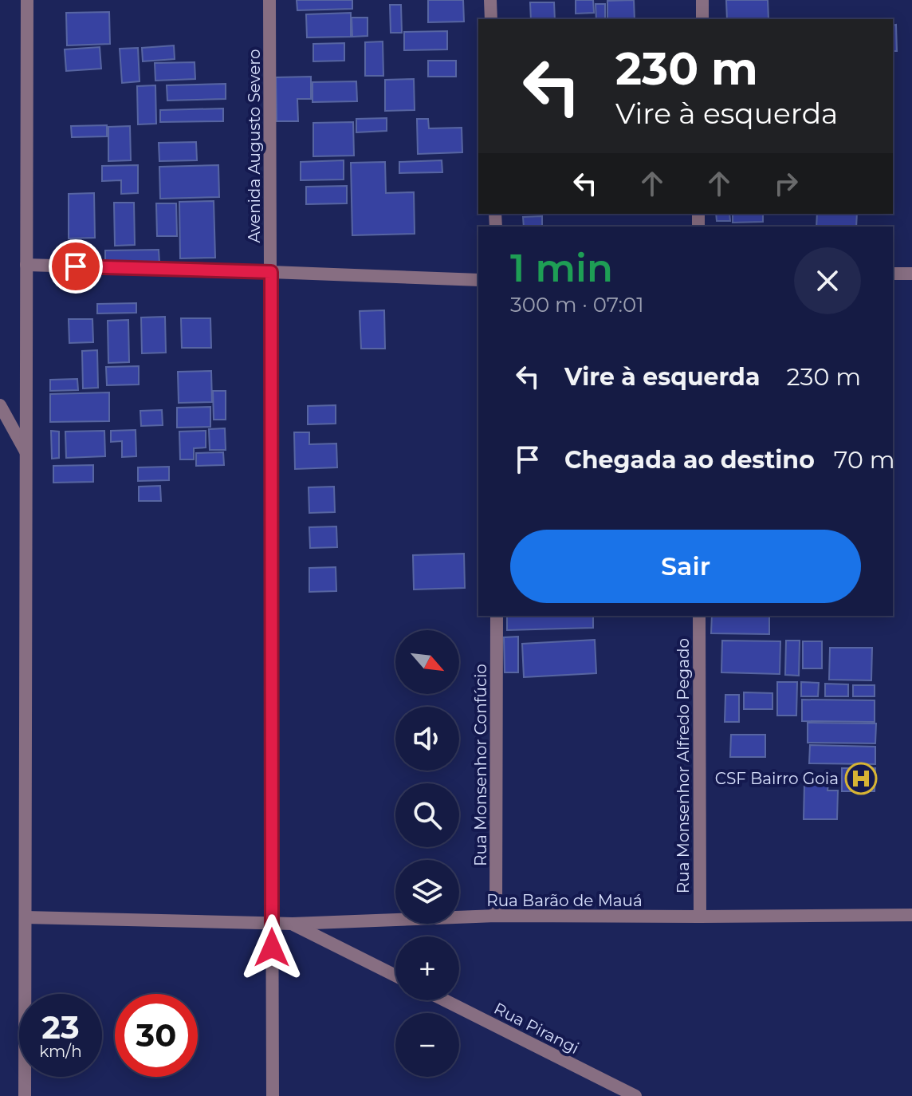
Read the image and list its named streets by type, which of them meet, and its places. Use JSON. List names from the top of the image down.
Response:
{
  "streets": {
    "street": [
      "Avenida Augusto Severo",
      "Rua Monsenhor Confúcio",
      "Rua Monsenhor Alfredo Pegado",
      "Rua Barão de Mauá",
      "Rua Pirangi"
    ]
  },
  "crossings": [
    ["Avenida Augusto Severo", "Rua Barão de Mauá"],
    ["Rua Monsenhor Confúcio", "Rua Barão de Mauá"],
    ["Rua Monsenhor Alfredo Pegado", "Rua Barão de Mauá"]
  ],
  "places": {
    "hospital": ["CSF Bairro Goia"]
  },
  "north": "bottom right",
  "page": {
    "turn": ["230 m", "Vire à esquerda"],
    "heading": ["1 min", "300 m · 07:01"],
    "list": [
      {
        "name": "Vire à esquerda",
        "value": "230 m"
      },
      {
        "name": "Chegada ao destino",
        "value": "70 m"
      }
    ],
    "buttons": "Sair",
    "map_buttons": ["+", "−"],
    "speed": "23 km/h",
    "limit": "30"
  }
}
